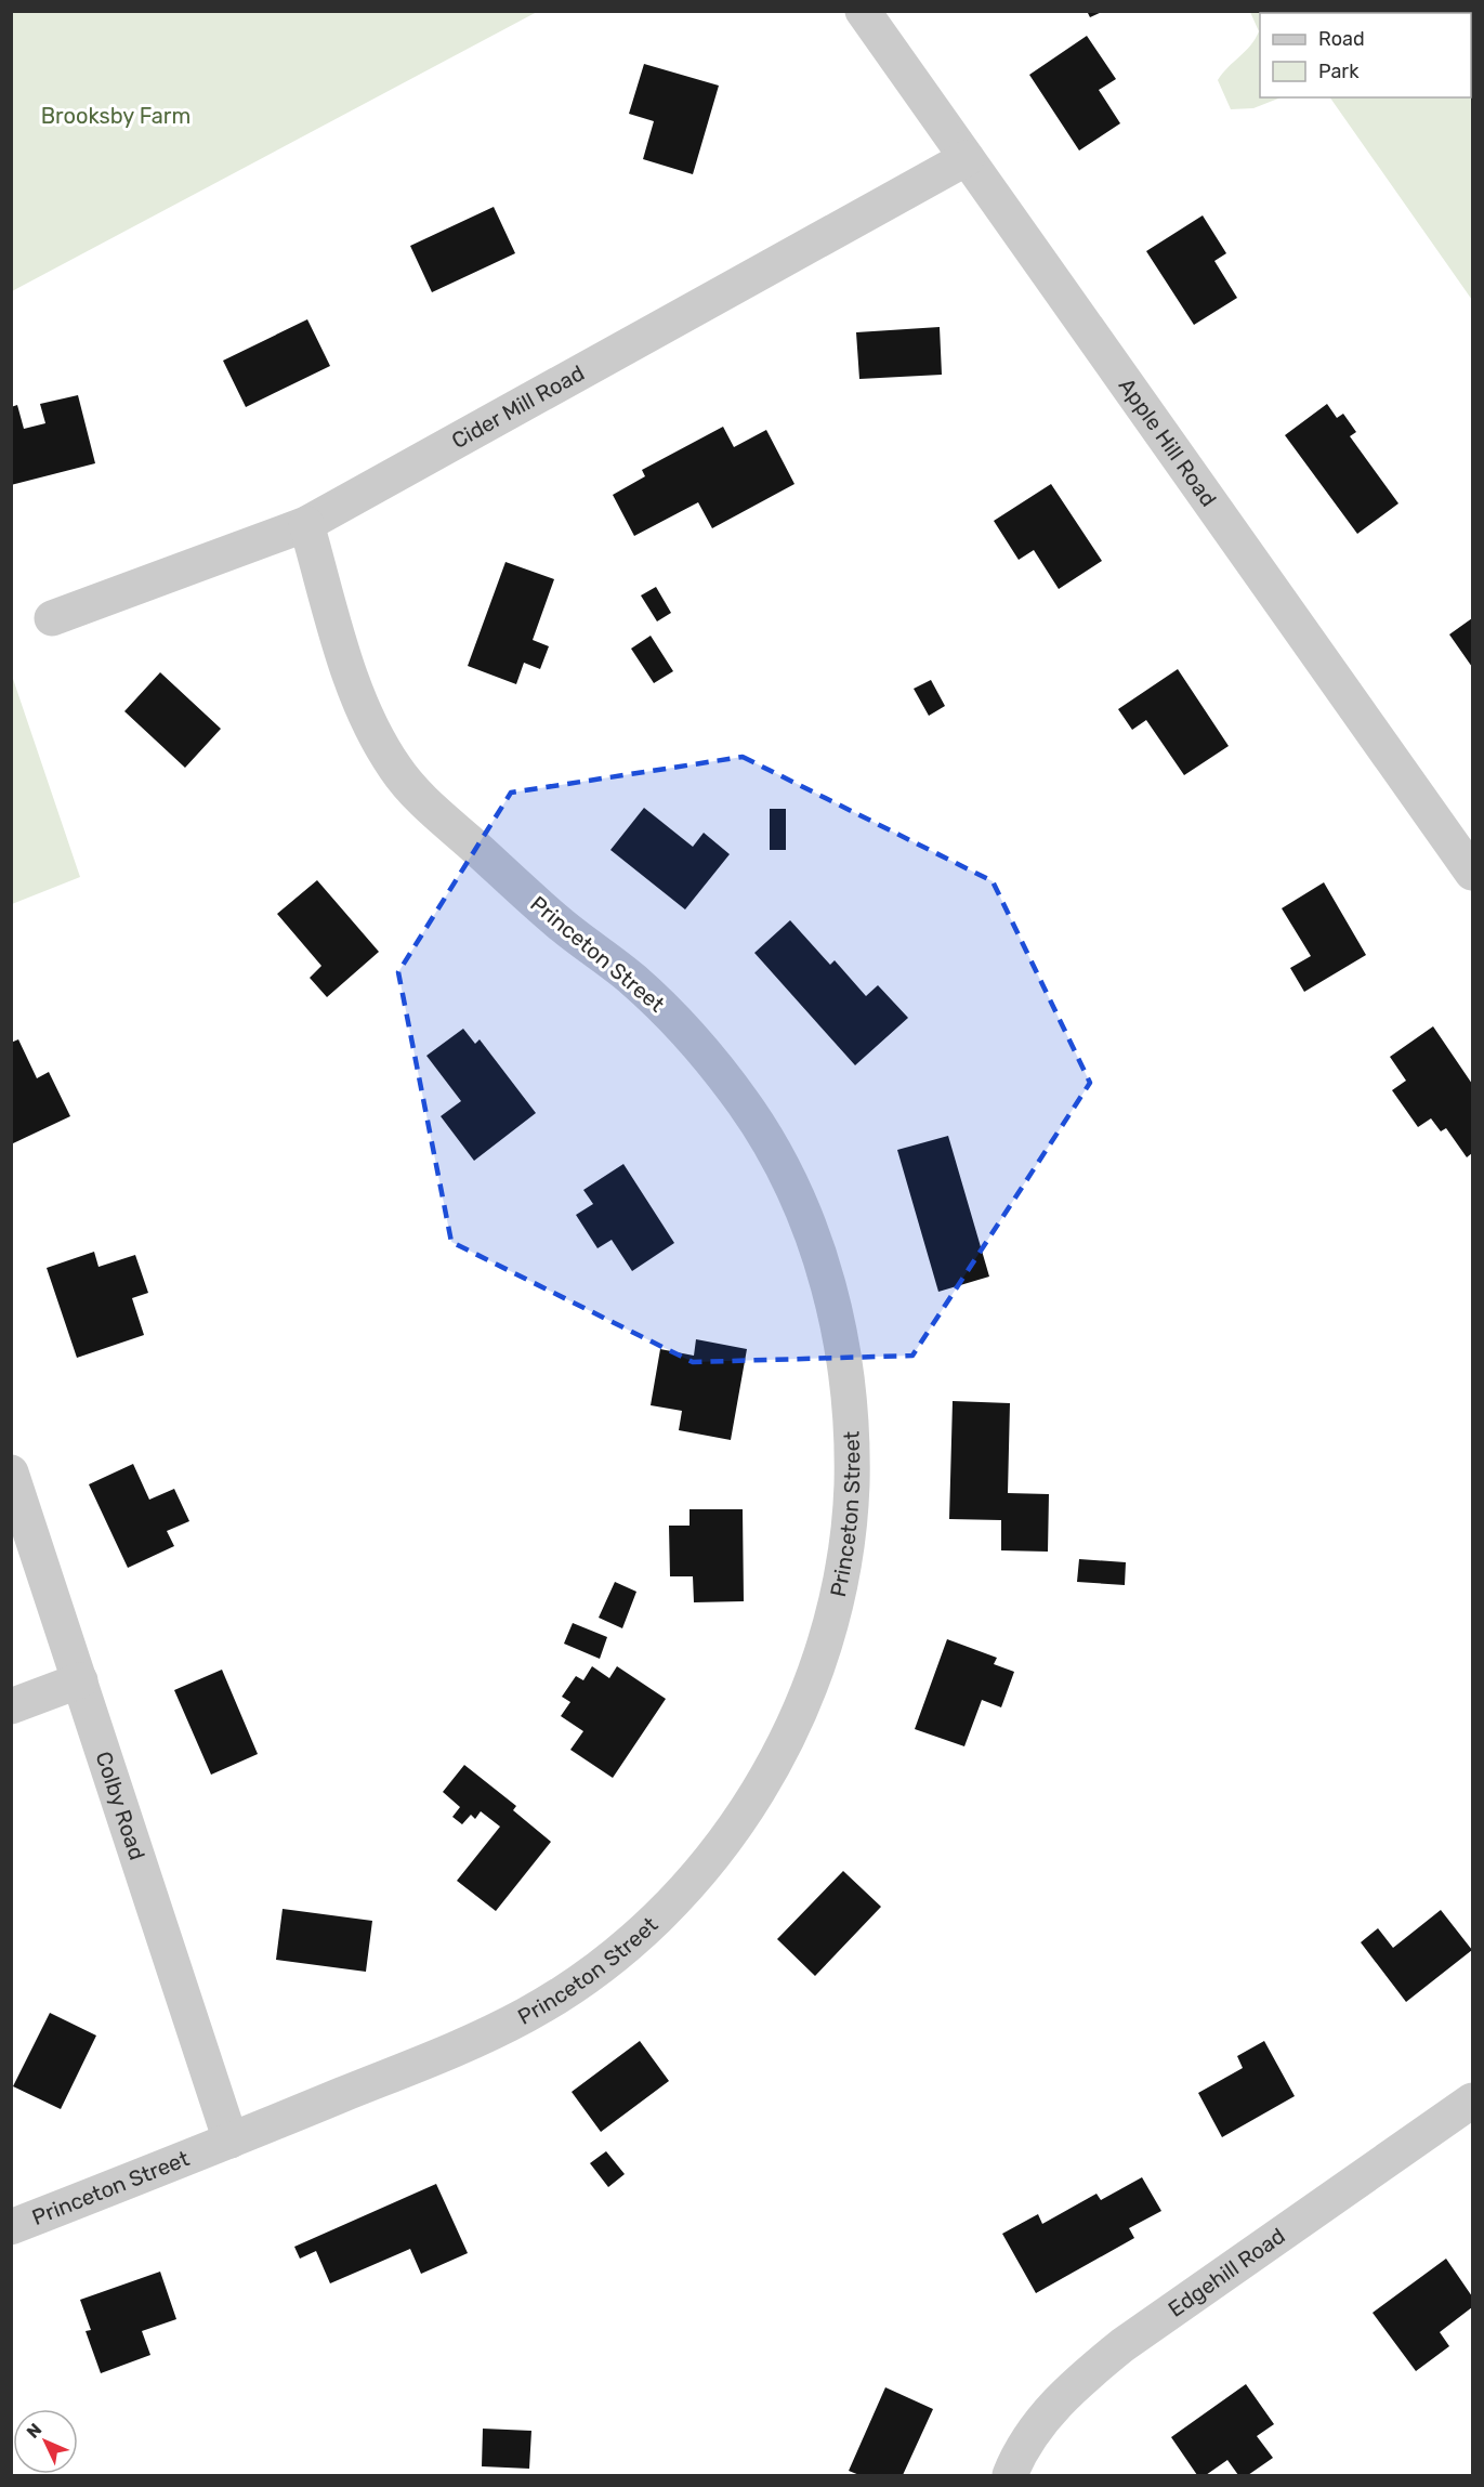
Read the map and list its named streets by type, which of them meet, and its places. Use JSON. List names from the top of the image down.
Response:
{
  "streets": {
    "street": [
      "Cider Mill Road",
      "Apple Hill Road",
      "Princeton Street",
      "Colby Road",
      "Edgehill Road"
    ]
  },
  "crossings": [
    ["Cider Mill Road", "Apple Hill Road"],
    ["Cider Mill Road", "Princeton Street"],
    ["Princeton Street", "Colby Road"]
  ],
  "parks": ["Brooksby Farm"],
  "legend": ["Road", "Park"],
  "north": "top left"
}
